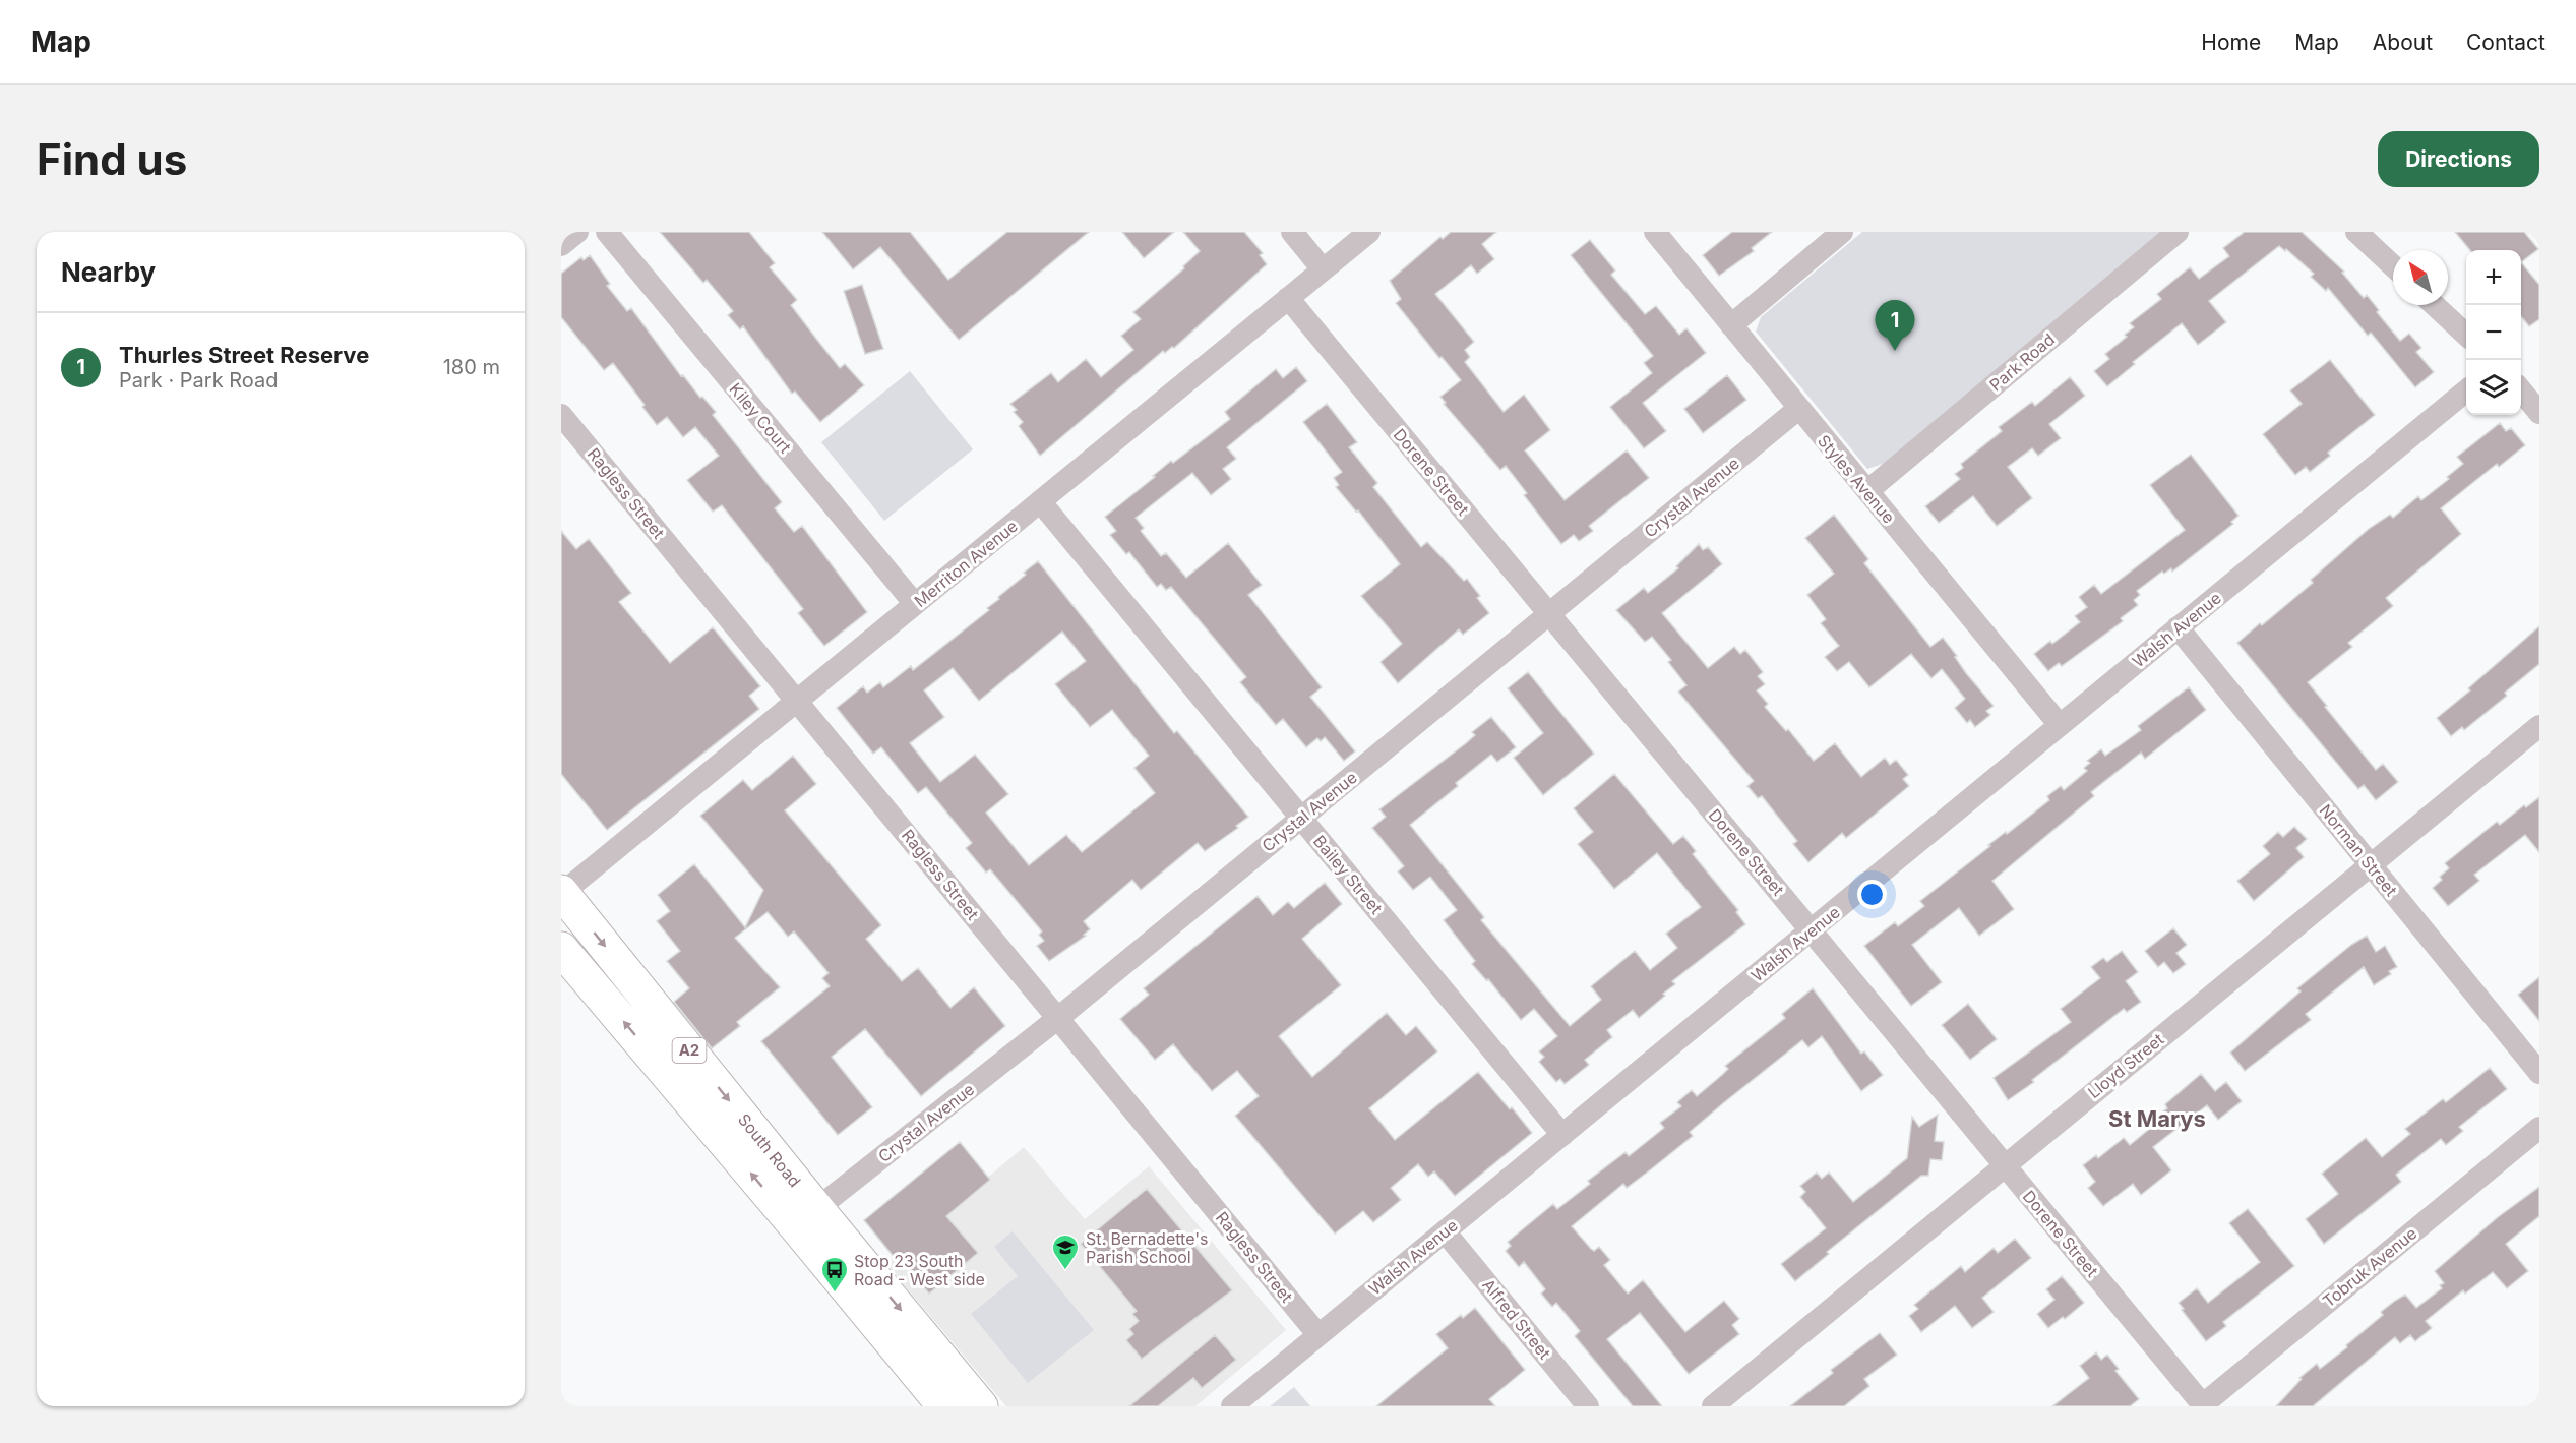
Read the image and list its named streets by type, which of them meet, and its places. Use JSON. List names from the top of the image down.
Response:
{
  "streets": {
    "highway": ["A2", "South Road"],
    "street": [
      "Park Road",
      "Kiley Court",
      "Dorene Street",
      "Styles Avenue",
      "Ragless Street",
      "Crystal Avenue",
      "Merriton Avenue",
      "Walsh Avenue",
      "Norman Street",
      "Bailey Street",
      "Lloyd Street",
      "Tobruk Avenue",
      "Alfred Street"
    ]
  },
  "crossings": [
    ["Park Road", "Styles Avenue"],
    ["Kiley Court", "Merriton Avenue"],
    ["Dorene Street", "Crystal Avenue"],
    ["Dorene Street", "Merriton Avenue"],
    ["Dorene Street", "Walsh Avenue"],
    ["Dorene Street", "Lloyd Street"],
    ["Dorene Street", "Tobruk Avenue"],
    ["Styles Avenue", "Crystal Avenue"],
    ["Styles Avenue", "Walsh Avenue"],
    ["Ragless Street", "Crystal Avenue"],
    ["Ragless Street", "Merriton Avenue"],
    ["Ragless Street", "Walsh Avenue"],
    ["Crystal Avenue", "Bailey Street"],
    ["Crystal Avenue", "South Road"],
    ["Merriton Avenue", "Bailey Street"],
    ["Merriton Avenue", "South Road"],
    ["Walsh Avenue", "Norman Street"],
    ["Walsh Avenue", "Bailey Street"],
    ["Walsh Avenue", "Alfred Street"],
    ["Norman Street", "Lloyd Street"]
  ],
  "districts": ["St Marys"],
  "places": {
    "school or university": ["St. Bernadette's Parish School"],
    "bus stop": ["Stop 23 South Road - West side"]
  },
  "north": "top left",
  "page": {
    "header": "Map",
    "nav": [
      "Home",
      "Map",
      "About",
      "Contact"
    ],
    "buttons": "Directions",
    "title": "Find us",
    "heading": "Nearby",
    "map_buttons": ["+", "−"],
    "pins": "1",
    "list": [
      {
        "mark": "1",
        "name": "Thurles Street Reserve",
        "note": "Park · Park Road",
        "value": "180 m"
      }
    ]
  }
}
